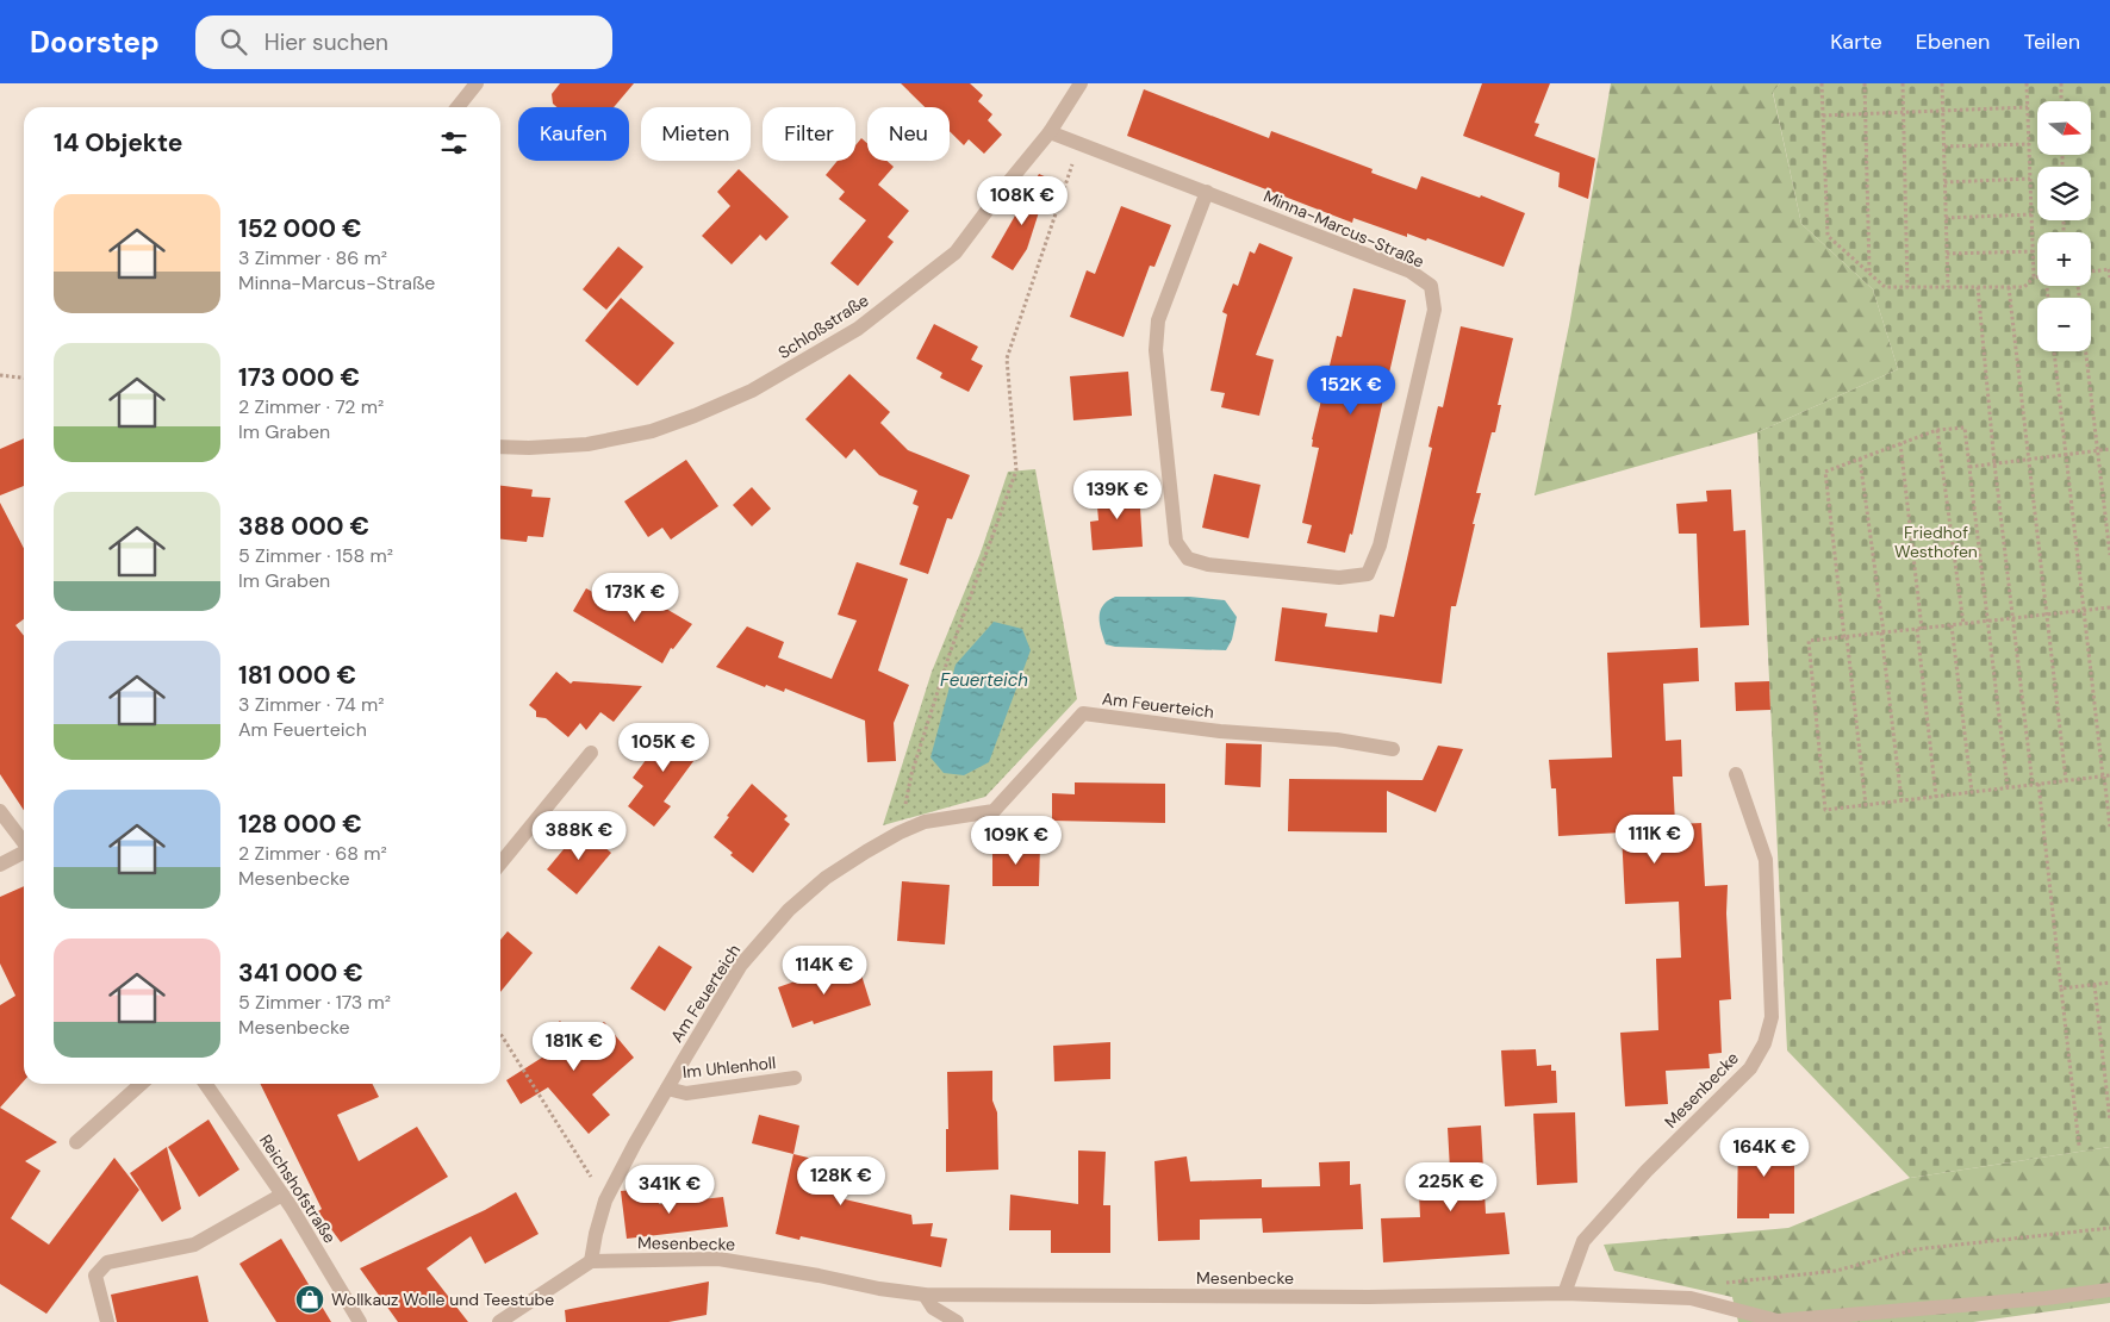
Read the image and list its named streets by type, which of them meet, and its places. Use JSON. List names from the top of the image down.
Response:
{
  "streets": {
    "street": [
      "Minna-Marcus-Straße",
      "Schloßstraße",
      "Am Feuerteich",
      "Im Uhlenholl",
      "Mesenbecke",
      "Reichshofstraße"
    ]
  },
  "crossings": [
    ["Minna-Marcus-Straße", "Schloßstraße"],
    ["Am Feuerteich", "Im Uhlenholl"],
    ["Am Feuerteich", "Mesenbecke"]
  ],
  "water": ["Feuerteich"],
  "parks": ["Friedhof Westhofen"],
  "places": {
    "shop": ["Wollkauz Wolle und Teestube"]
  },
  "north": "right",
  "page": {
    "header": "Doorstep",
    "search": "Hier suchen",
    "nav": ["Karte", "Ebenen", "Teilen"],
    "map_buttons": ["+", "−"],
    "chip": [
      "Kaufen",
      "Mieten",
      "Filter",
      "Neu"
    ],
    "heading": "14 Objekte",
    "price": [
      "108K €",
      "152K €",
      "139K €",
      "173K €",
      "105K €",
      "388K €",
      "111K €",
      "109K €",
      "114K €",
      "181K €",
      "164K €",
      "128K €",
      "225K €",
      "341K €"
    ],
    "list": [
      {
        "name": "152 000 €",
        "note": "3 Zimmer · 86 m² · Minna-Marcus-Straße"
      },
      {
        "name": "173 000 €",
        "note": "2 Zimmer · 72 m² · Im Graben"
      },
      {
        "name": "388 000 €",
        "note": "5 Zimmer · 158 m² · Im Graben"
      },
      {
        "name": "181 000 €",
        "note": "3 Zimmer · 74 m² · Am Feuerteich"
      },
      {
        "name": "128 000 €",
        "note": "2 Zimmer · 68 m² · Mesenbecke"
      },
      {
        "name": "341 000 €",
        "note": "5 Zimmer · 173 m² · Mesenbecke"
      }
    ]
  }
}
